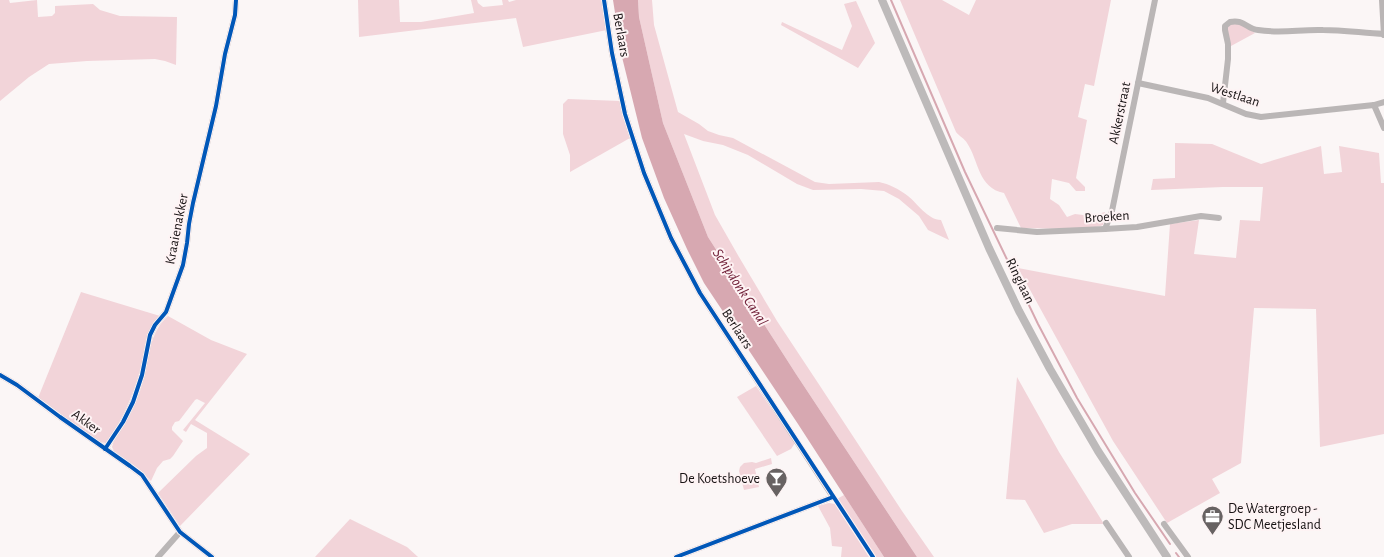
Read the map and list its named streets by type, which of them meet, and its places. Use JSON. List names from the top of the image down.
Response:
{
  "streets": {
    "main road": ["Ringlaan"],
    "street": [
      "Berlaars",
      "Westlaan",
      "Akkerstraat",
      "Broeken",
      "Kraaienakker",
      "Akker"
    ]
  },
  "crossings": [
    ["Westlaan", "Akkerstraat"],
    ["Akkerstraat", "Broeken"],
    ["Kraaienakker", "Akker"]
  ],
  "water": ["Schipdonk Canal"],
  "places": {
    "bar": ["De Koetshoeve"],
    "office": ["De Watergroep - SDC Meetjesland"]
  }
}
